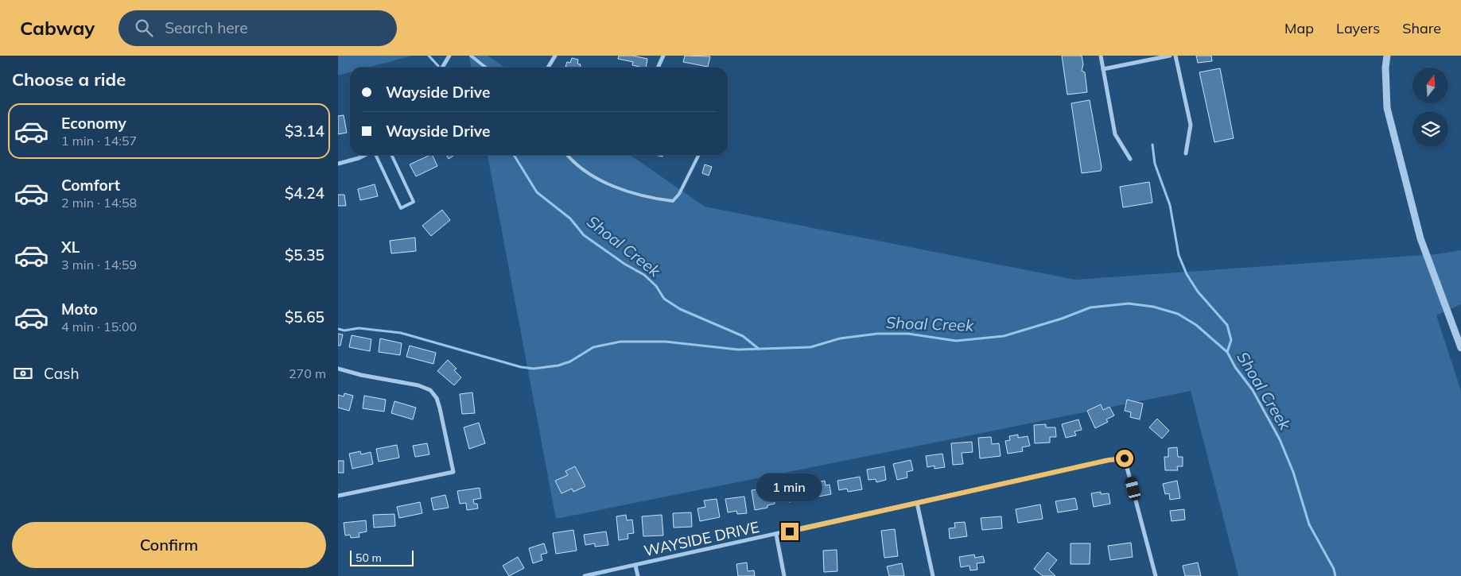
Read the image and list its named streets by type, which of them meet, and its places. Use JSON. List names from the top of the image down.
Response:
{
  "streets": {
    "street": ["WAYSIDE DRIVE"]
  },
  "water": ["Shoal Creek"],
  "scale_bar": "50 m",
  "north": "top",
  "page": {
    "header": "Cabway",
    "search": "Search here",
    "nav": ["Map", "Layers", "Share"],
    "heading": "Choose a ride",
    "banner": ["Wayside Drive", "Wayside Drive"],
    "list": [
      {
        "name": "Economy",
        "note": "1 min · 14:57",
        "value": "$3.14"
      },
      {
        "name": "Comfort",
        "note": "2 min · 14:58",
        "value": "$4.24"
      },
      {
        "name": "XL",
        "note": "3 min · 14:59",
        "value": "$5.35"
      },
      {
        "name": "Moto",
        "note": "4 min · 15:00",
        "value": "$5.65"
      }
    ],
    "pay": ["Cash", "270 m"],
    "bubble": "1 min",
    "buttons": "Confirm",
    "scale": "50 m"
  }
}
